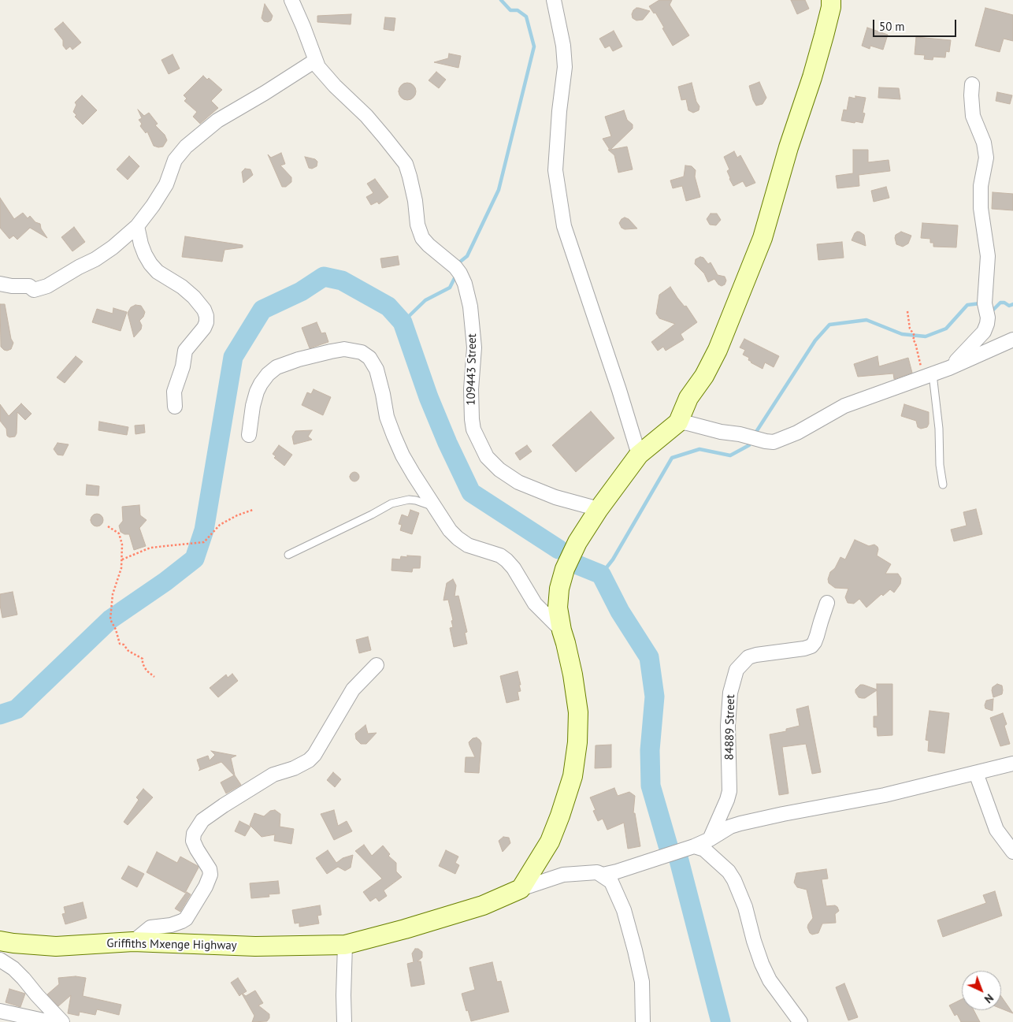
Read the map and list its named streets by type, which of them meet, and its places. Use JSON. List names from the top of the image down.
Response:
{
  "streets": {
    "street": ["109443 Street", "84889 Street", "Griffiths Mxenge Highway"]
  },
  "scale_bar": "50 m",
  "north": "bottom right"
}
